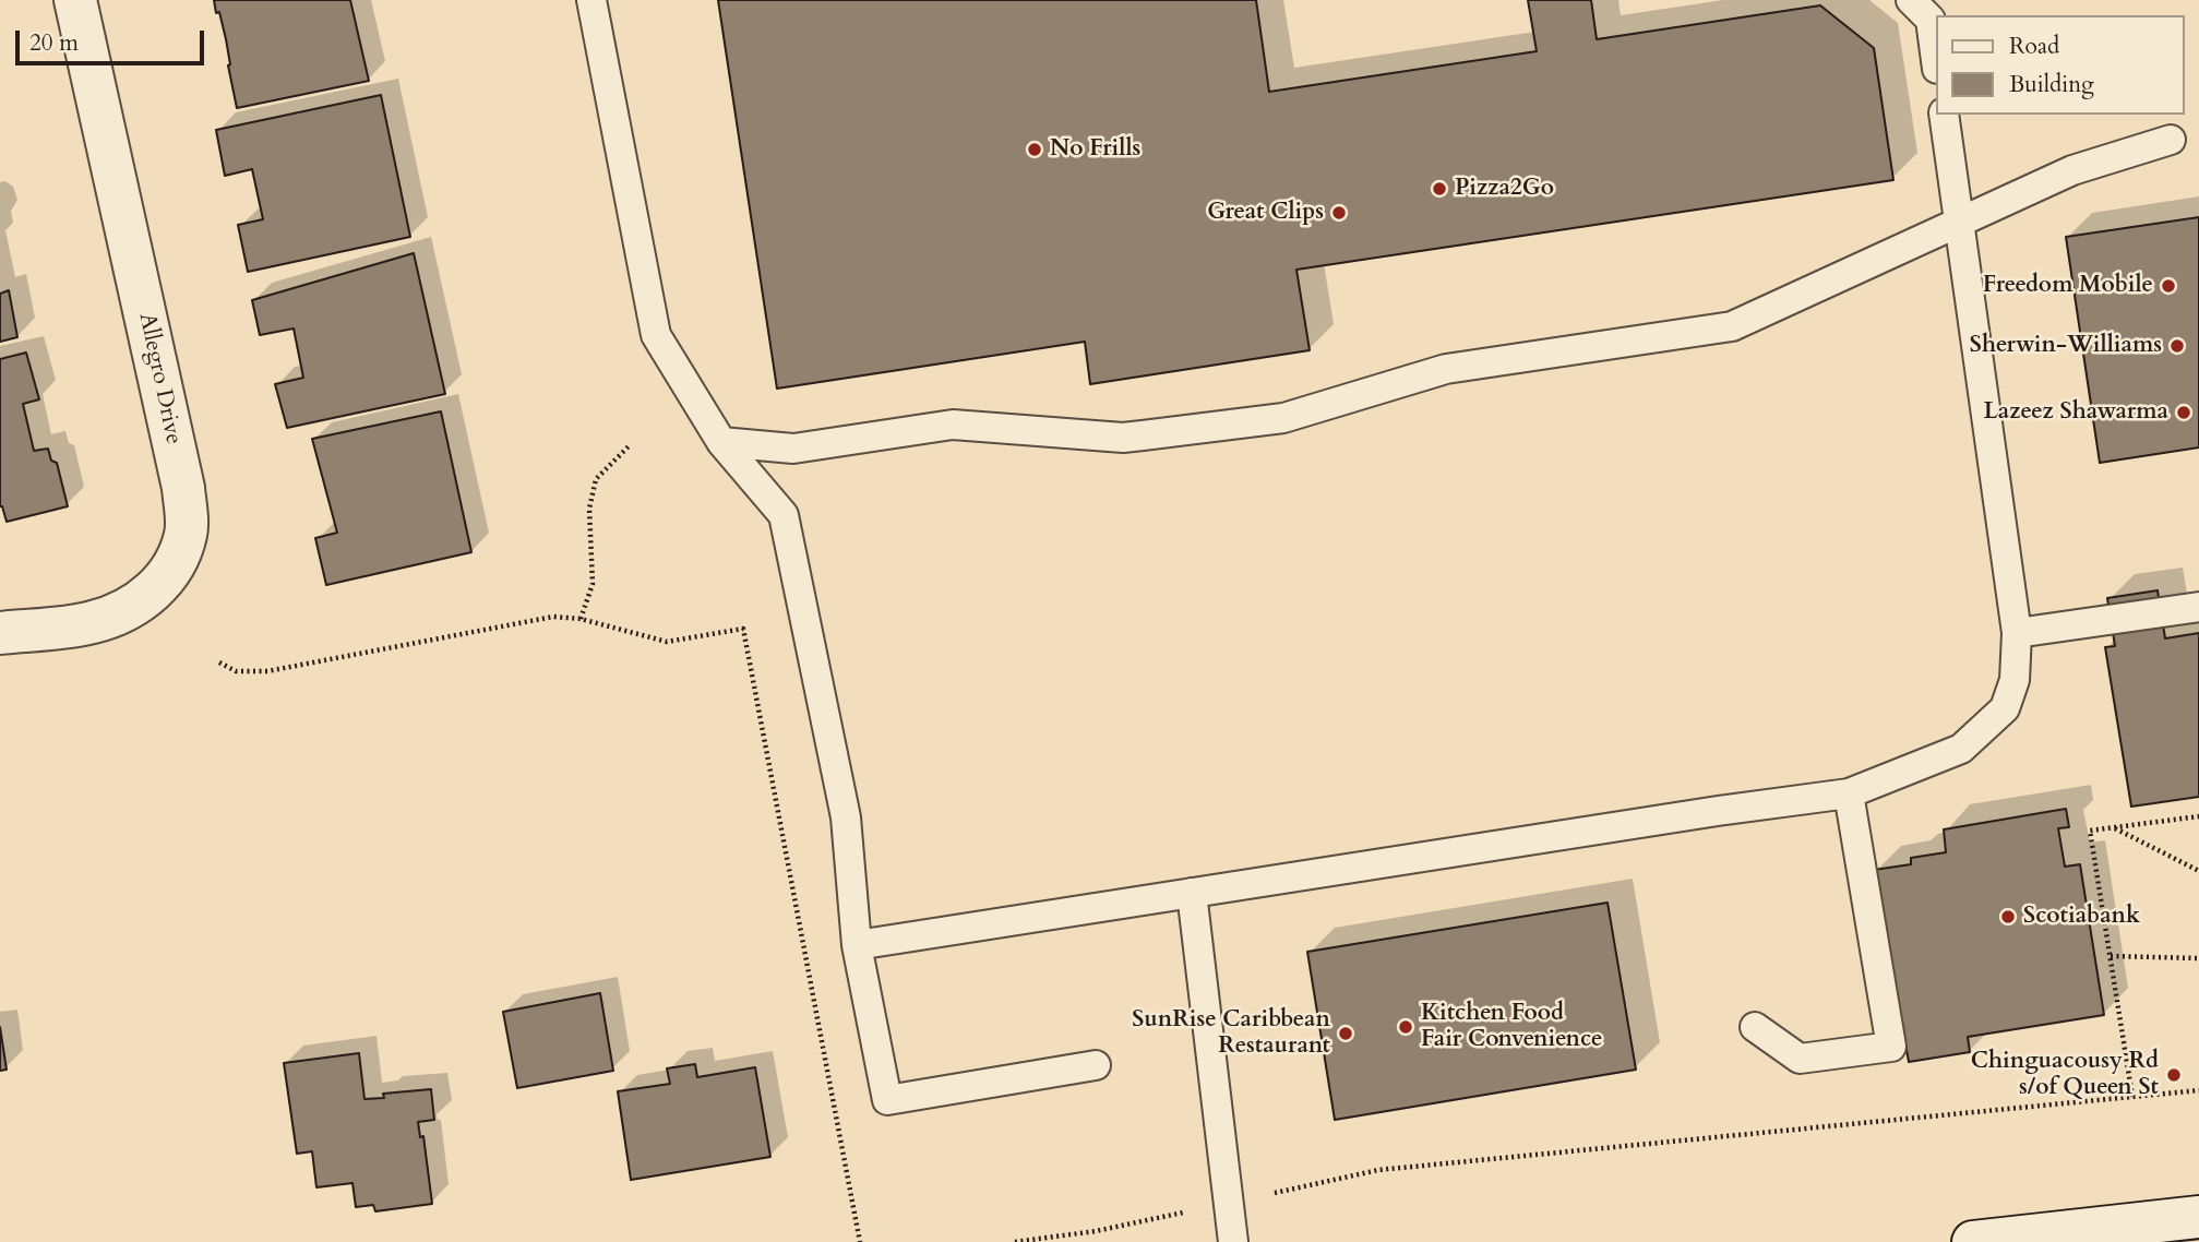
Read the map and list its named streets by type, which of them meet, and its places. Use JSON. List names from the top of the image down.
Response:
{
  "streets": {
    "street": ["Allegro Drive"]
  },
  "places": [
    "No Frills",
    "Pizza2Go",
    "Great Clips",
    "Freedom Mobile",
    "Sherwin-Williams",
    "Lazeez Shawarma",
    "Scotiabank",
    "Kitchen Food Fair Convenience",
    "SunRise Caribbean Restaurant",
    "Chinguacousy Rd s/of Queen St"
  ],
  "legend": ["Road", "Building"],
  "scale_bar": "20 m"
}
